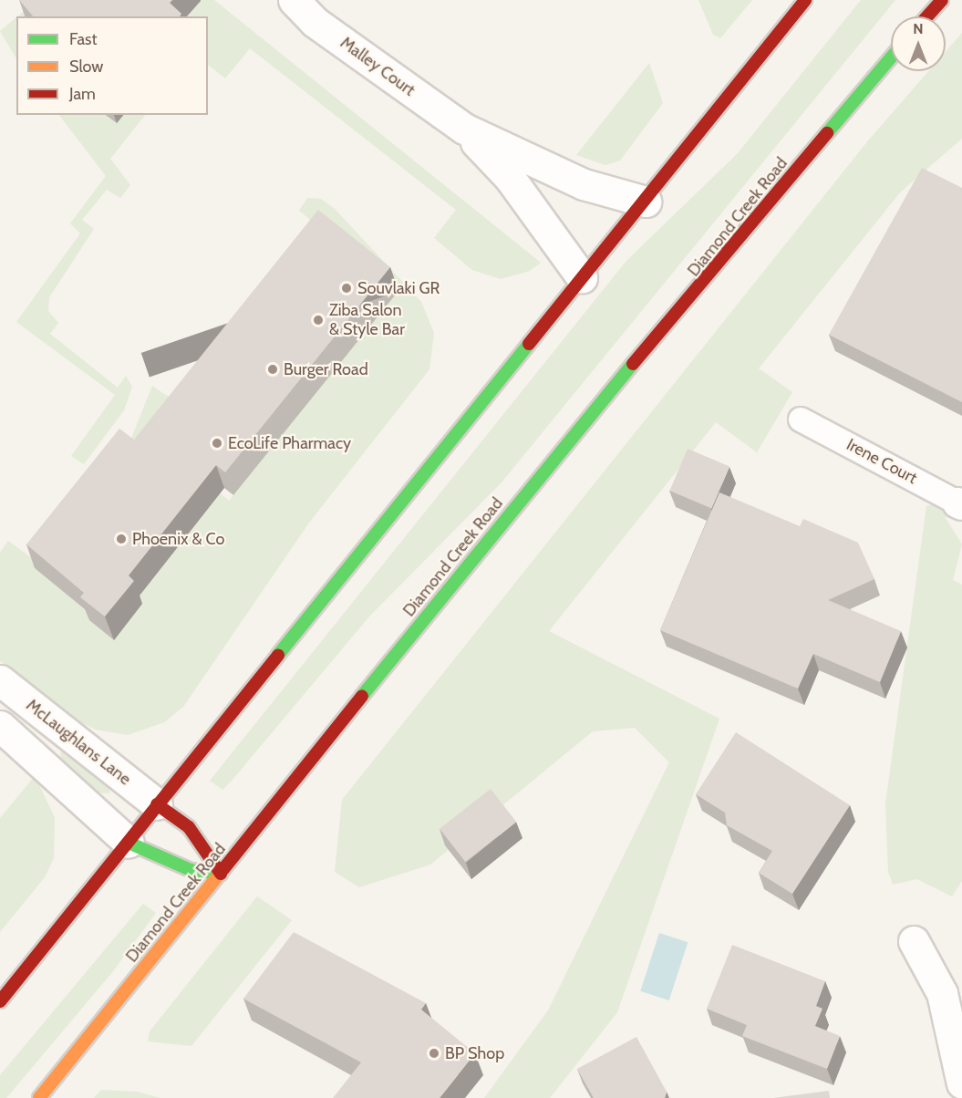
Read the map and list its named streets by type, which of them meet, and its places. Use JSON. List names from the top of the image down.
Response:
{
  "streets": {
    "main road": ["Diamond Creek Road"],
    "street": ["Malley Court", "McLaughlans Lane"],
    "lane": ["Irene Court"]
  },
  "places": [
    "Souvlaki GR",
    "Ziba Salon & Style Bar",
    "Burger Road",
    "EcoLife Pharmacy",
    "Phoenix & Co",
    "BP Shop"
  ],
  "legend": ["Fast", "Slow", "Jam"],
  "north": "top"
}
